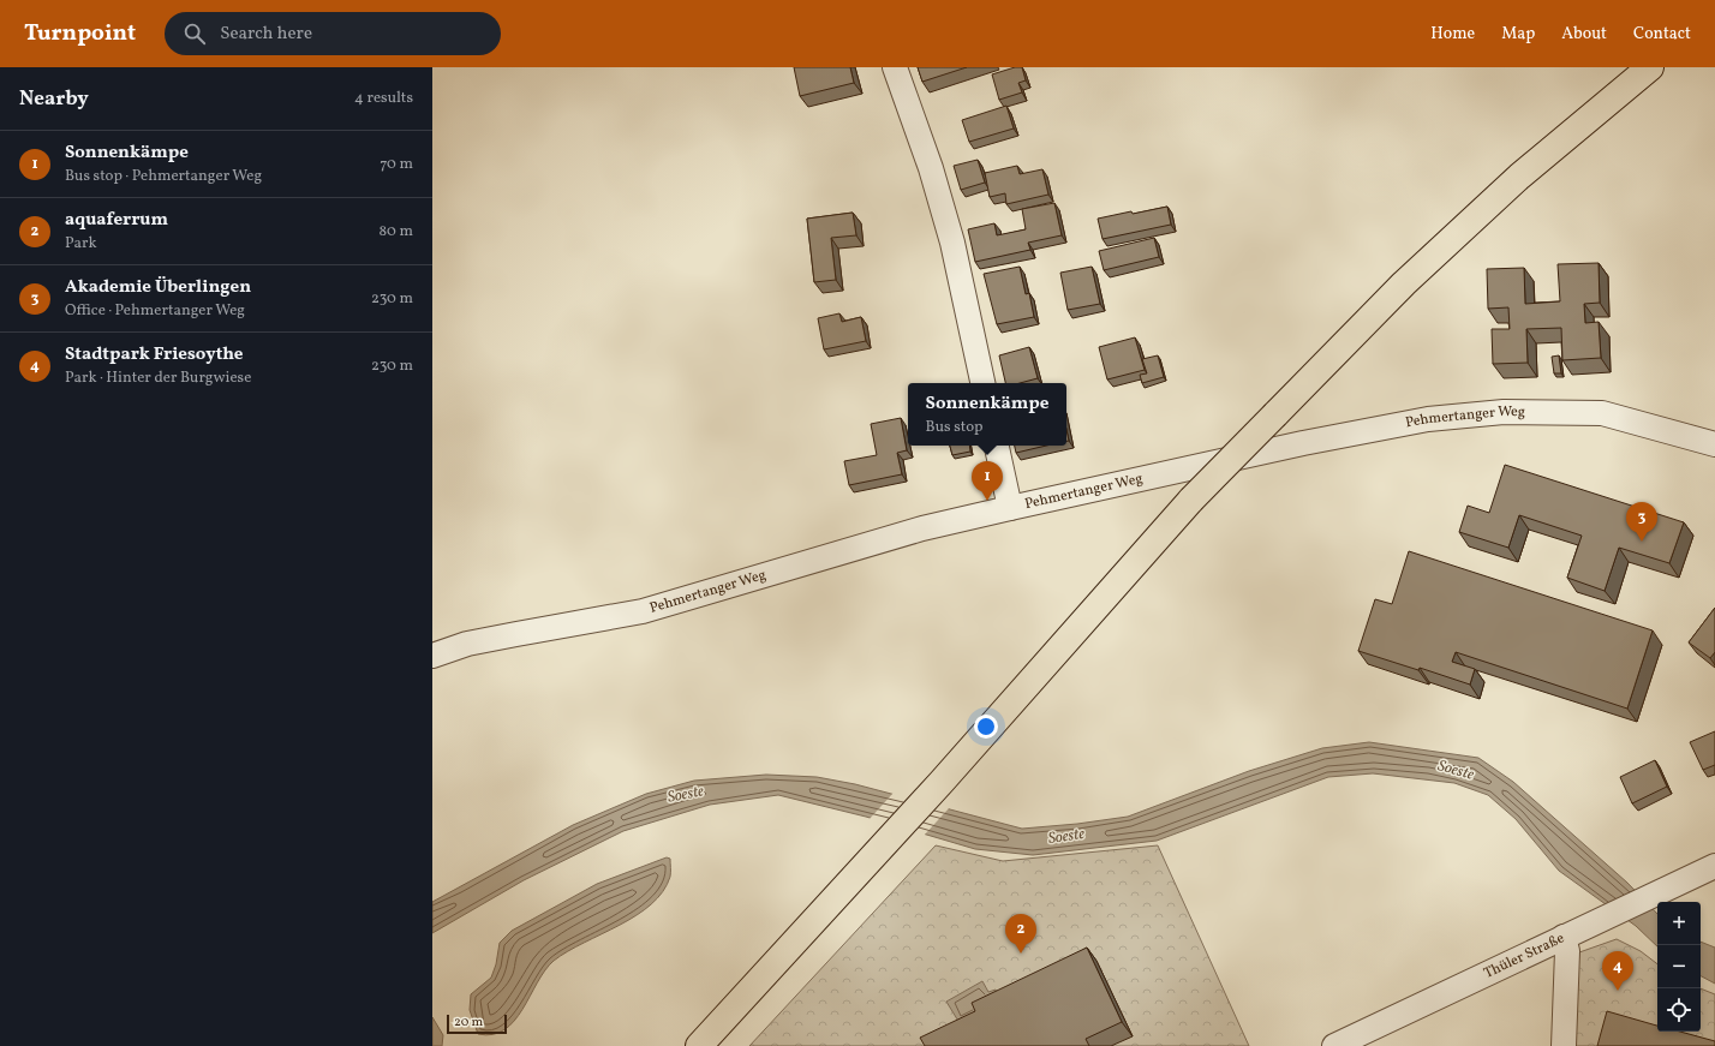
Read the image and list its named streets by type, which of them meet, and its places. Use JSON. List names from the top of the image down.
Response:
{
  "streets": {
    "street": ["Pehmertanger Weg", "Thüler Straße"]
  },
  "water": ["Soeste"],
  "scale_bar": "20 m",
  "page": {
    "header": "Turnpoint",
    "search": "Search here",
    "nav": [
      "Home",
      "Map",
      "About",
      "Contact"
    ],
    "heading": ["Nearby", "4 results"],
    "list": [
      {
        "mark": "1",
        "name": "Sonnenkämpe",
        "note": "Bus stop · Pehmertanger Weg",
        "value": "70 m"
      },
      {
        "mark": "2",
        "name": "aquaferrum",
        "note": "Park",
        "value": "80 m"
      },
      {
        "mark": "3",
        "name": "Akademie Überlingen",
        "note": "Office · Pehmertanger Weg",
        "value": "230 m"
      },
      {
        "mark": "4",
        "name": "Stadtpark Friesoythe",
        "note": "Park · Hinter der Burgwiese",
        "value": "230 m"
      }
    ],
    "popup": ["Sonnenkämpe", "Bus stop"],
    "pins": [
      "1",
      "3",
      "2",
      "4"
    ],
    "map_buttons": ["+", "−"],
    "scale": "20 m"
  }
}
